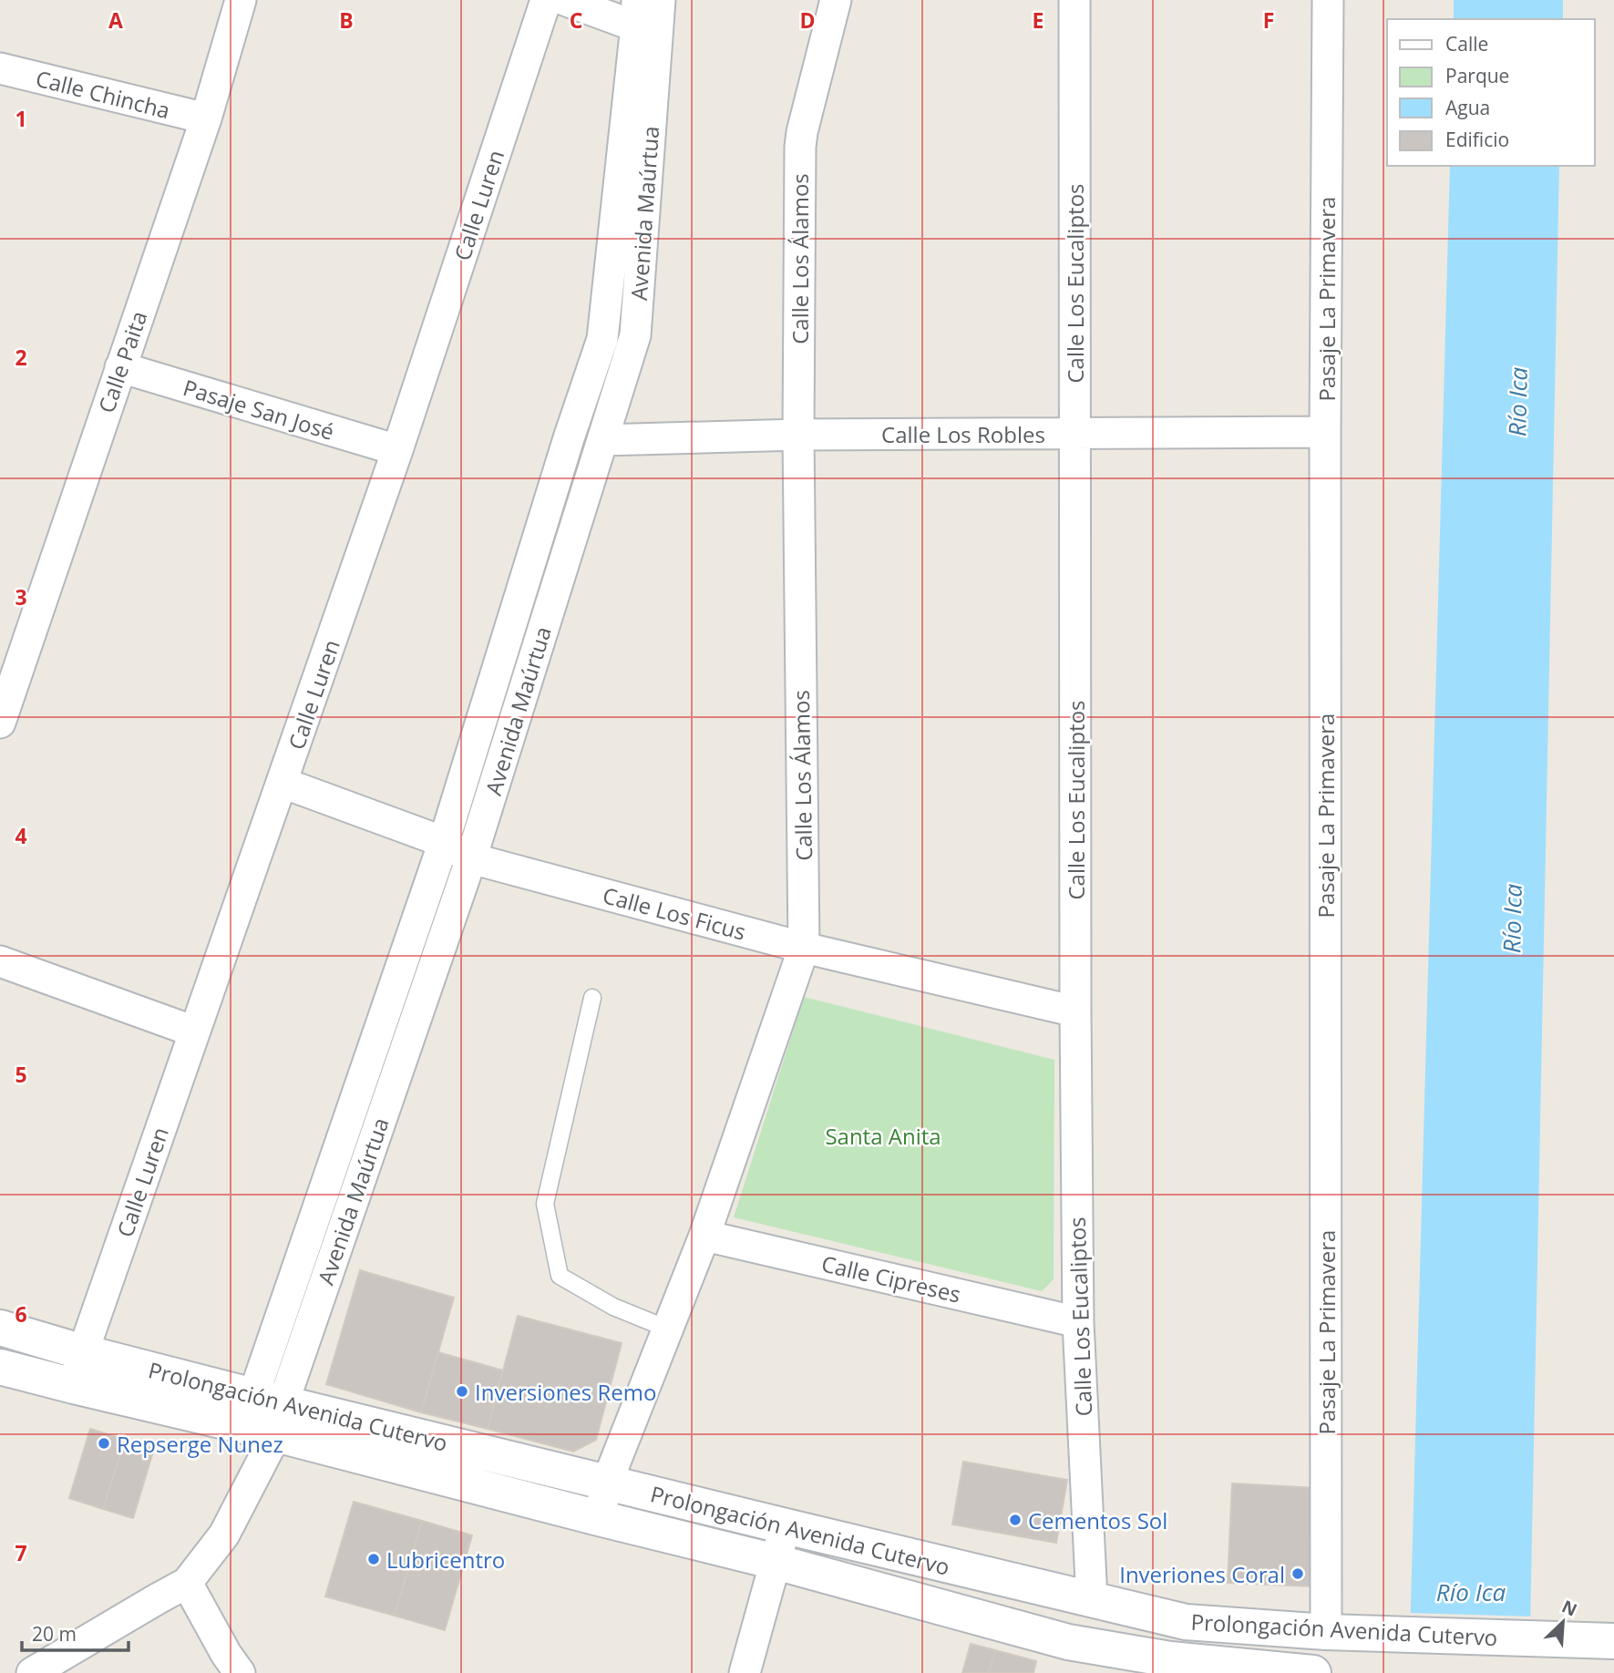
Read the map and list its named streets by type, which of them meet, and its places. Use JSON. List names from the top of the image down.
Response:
{
  "streets": {
    "street": [
      "Calle Chincha",
      "Calle Luren",
      "Avenida Maúrtua",
      "Calle Los Álamos",
      "Calle Los Eucaliptos",
      "Pasaje La Primavera",
      "Calle Paita",
      "Pasaje San José",
      "Calle Los Robles",
      "Calle Los Ficus",
      "Calle Cipreses",
      "Prolongación Avenida Cutervo"
    ]
  },
  "crossings": [
    ["Calle Chincha", "Calle Paita"],
    ["Calle Luren", "Pasaje San José"],
    ["Calle Luren", "Calle Los Ficus"],
    ["Calle Luren", "Prolongación Avenida Cutervo"],
    ["Avenida Maúrtua", "Calle Los Robles"],
    ["Avenida Maúrtua", "Calle Los Ficus"],
    ["Avenida Maúrtua", "Prolongación Avenida Cutervo"],
    ["Calle Los Álamos", "Calle Los Robles"],
    ["Calle Los Álamos", "Calle Los Ficus"],
    ["Calle Los Álamos", "Calle Cipreses"],
    ["Calle Los Álamos", "Prolongación Avenida Cutervo"],
    ["Calle Los Eucaliptos", "Calle Los Robles"],
    ["Calle Los Eucaliptos", "Calle Los Ficus"],
    ["Calle Los Eucaliptos", "Calle Cipreses"],
    ["Calle Los Eucaliptos", "Prolongación Avenida Cutervo"],
    ["Pasaje La Primavera", "Calle Los Robles"],
    ["Pasaje La Primavera", "Prolongación Avenida Cutervo"],
    ["Calle Paita", "Pasaje San José"]
  ],
  "water": ["Río Ica"],
  "parks": ["Santa Anita"],
  "places": [
    "Inversiones Remo",
    "Repserge Nunez",
    "Cementos Sol",
    "Lubricentro",
    "Inveriones Coral"
  ],
  "legend": [
    "Calle",
    "Parque",
    "Agua",
    "Edificio"
  ],
  "scale_bar": "20 m",
  "north": "top right",
  "grid": {
    "columns": [
      "A",
      "B",
      "C",
      "D",
      "E",
      "F"
    ],
    "rows": [
      "1",
      "2",
      "3",
      "4",
      "5",
      "6",
      "7"
    ]
  }
}
